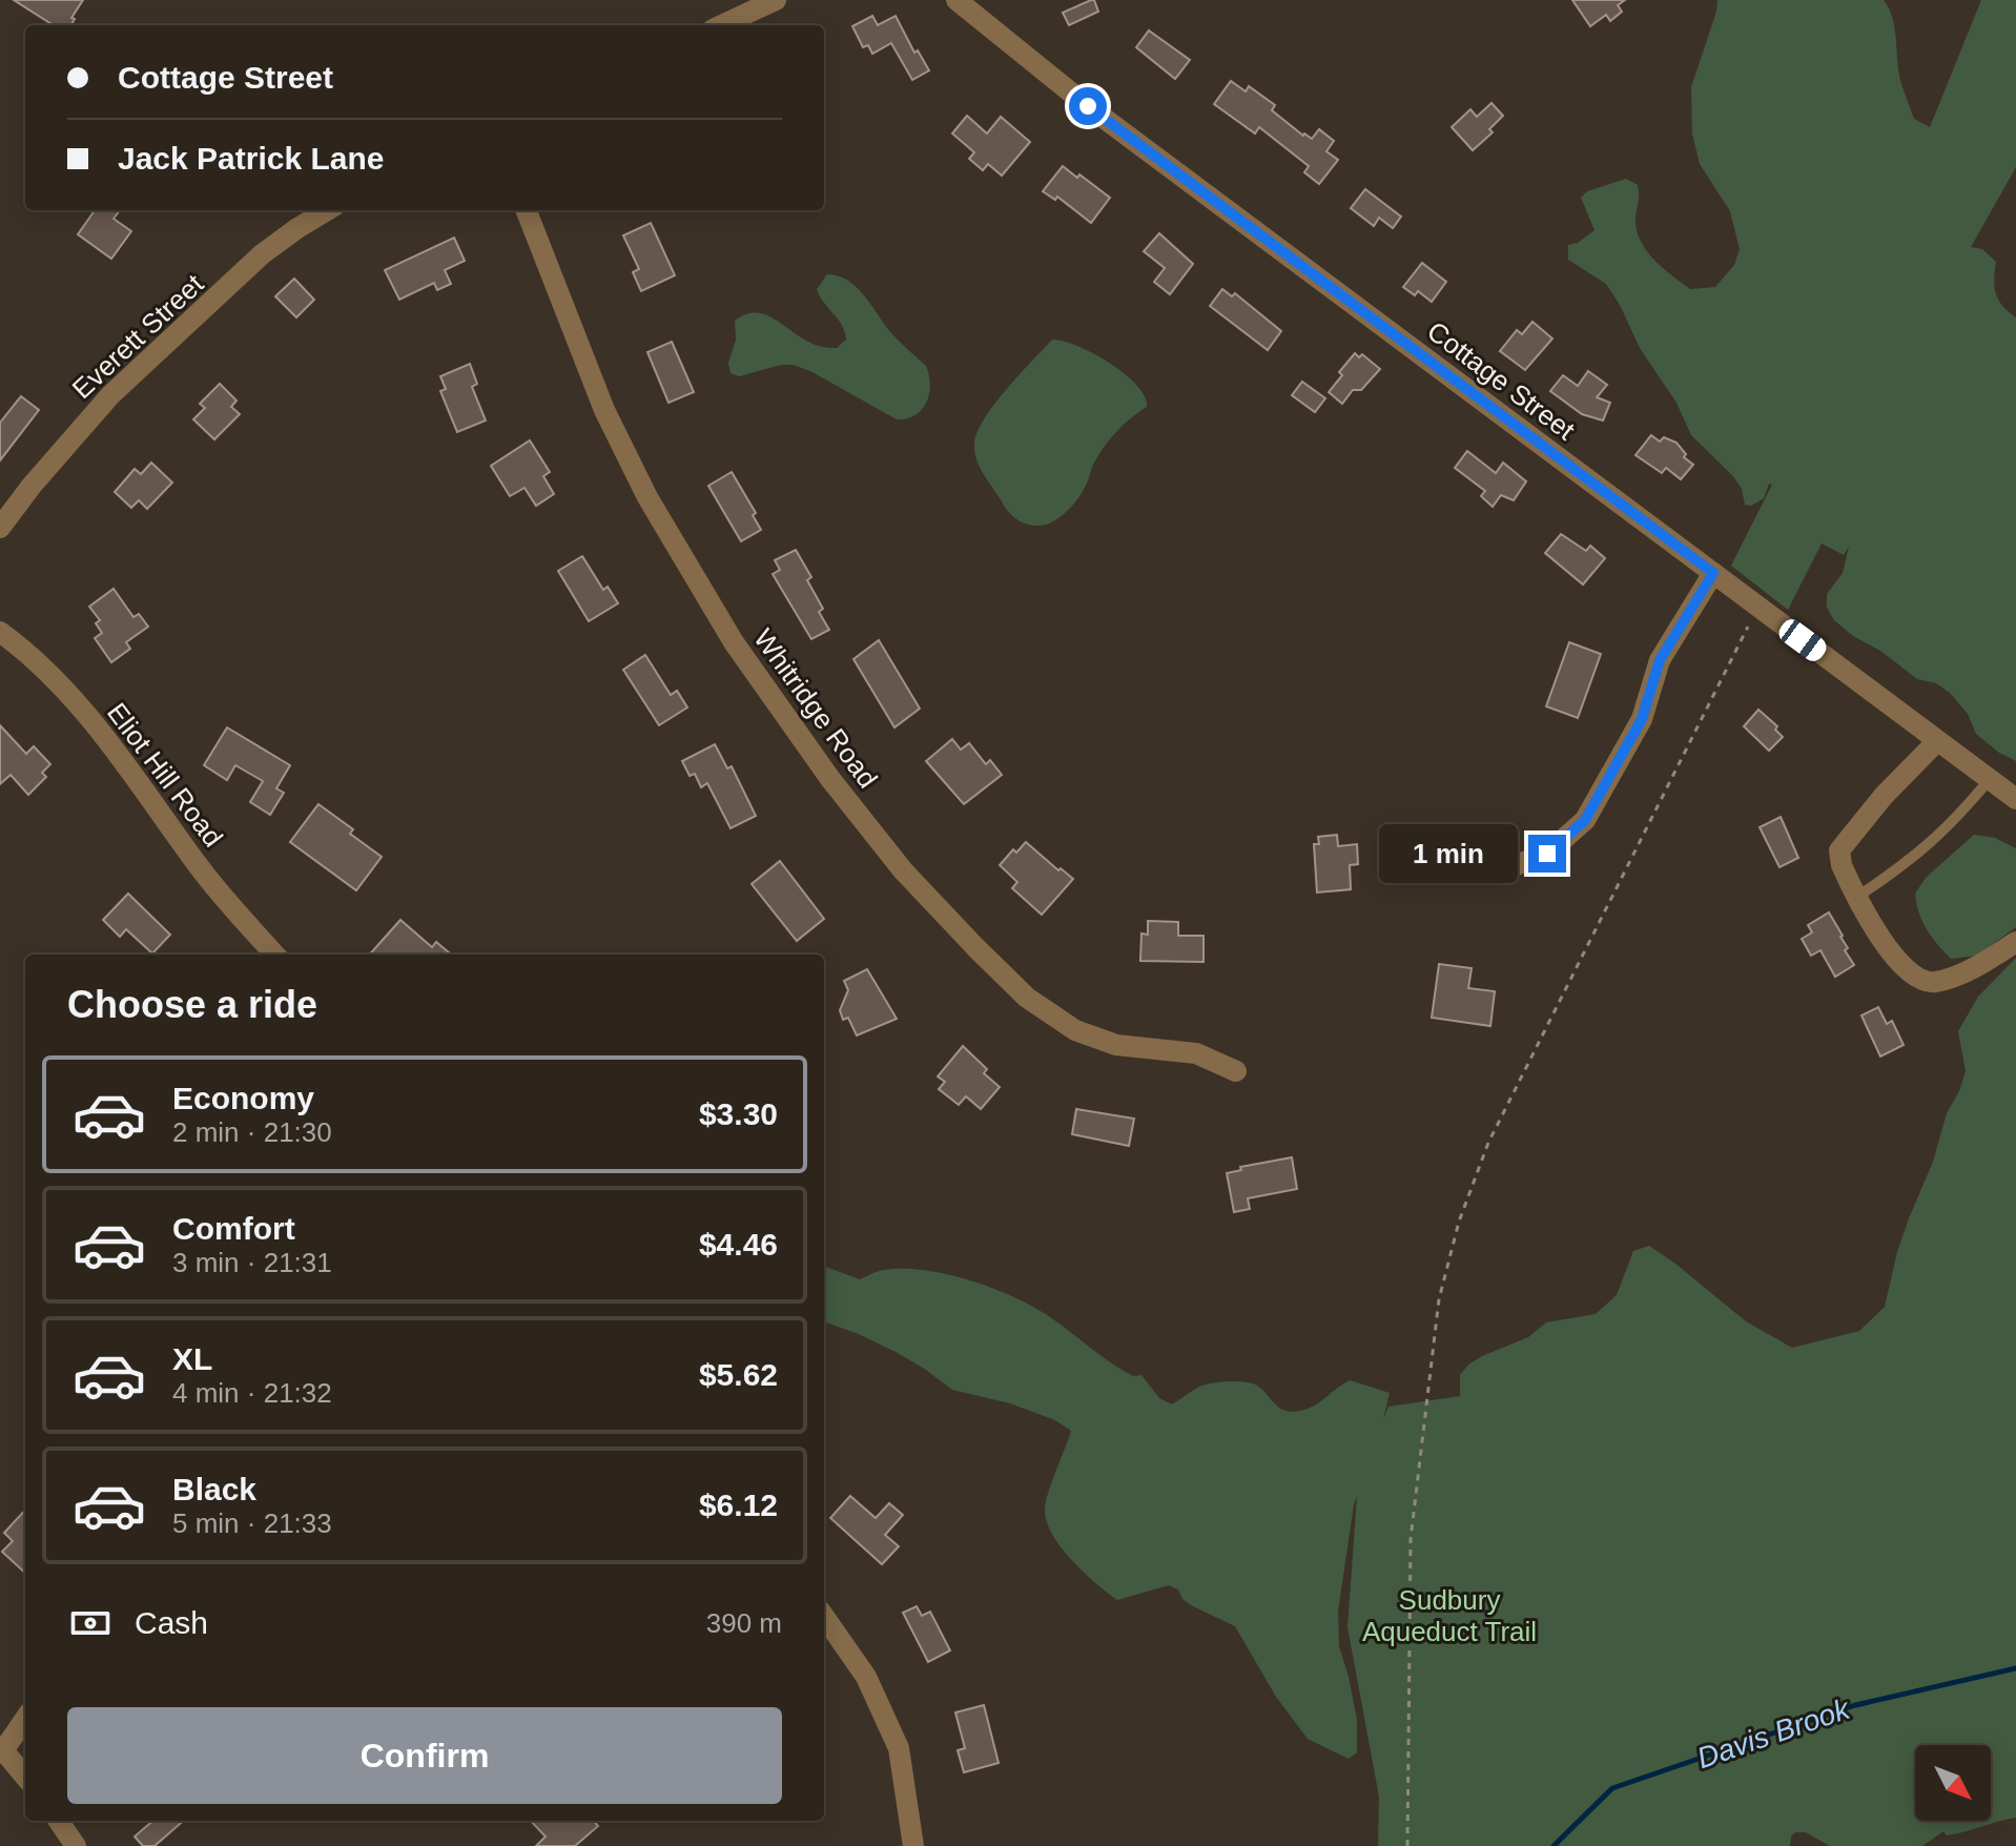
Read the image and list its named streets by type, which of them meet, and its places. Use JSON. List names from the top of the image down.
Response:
{
  "streets": {
    "street": [
      "Everett Street",
      "Cottage Street",
      "Whitridge Road",
      "Eliot Hill Road"
    ]
  },
  "water": ["Davis Brook"],
  "parks": ["Sudbury Aqueduct Trail"],
  "north": "bottom right",
  "page": {
    "banner": ["Cottage Street", "Jack Patrick Lane"],
    "bubble": "1 min",
    "heading": "Choose a ride",
    "list": [
      {
        "name": "Economy",
        "note": "2 min · 21:30",
        "value": "$3.30"
      },
      {
        "name": "Comfort",
        "note": "3 min · 21:31",
        "value": "$4.46"
      },
      {
        "name": "XL",
        "note": "4 min · 21:32",
        "value": "$5.62"
      },
      {
        "name": "Black",
        "note": "5 min · 21:33",
        "value": "$6.12"
      }
    ],
    "pay": ["Cash", "390 m"],
    "buttons": "Confirm"
  }
}
